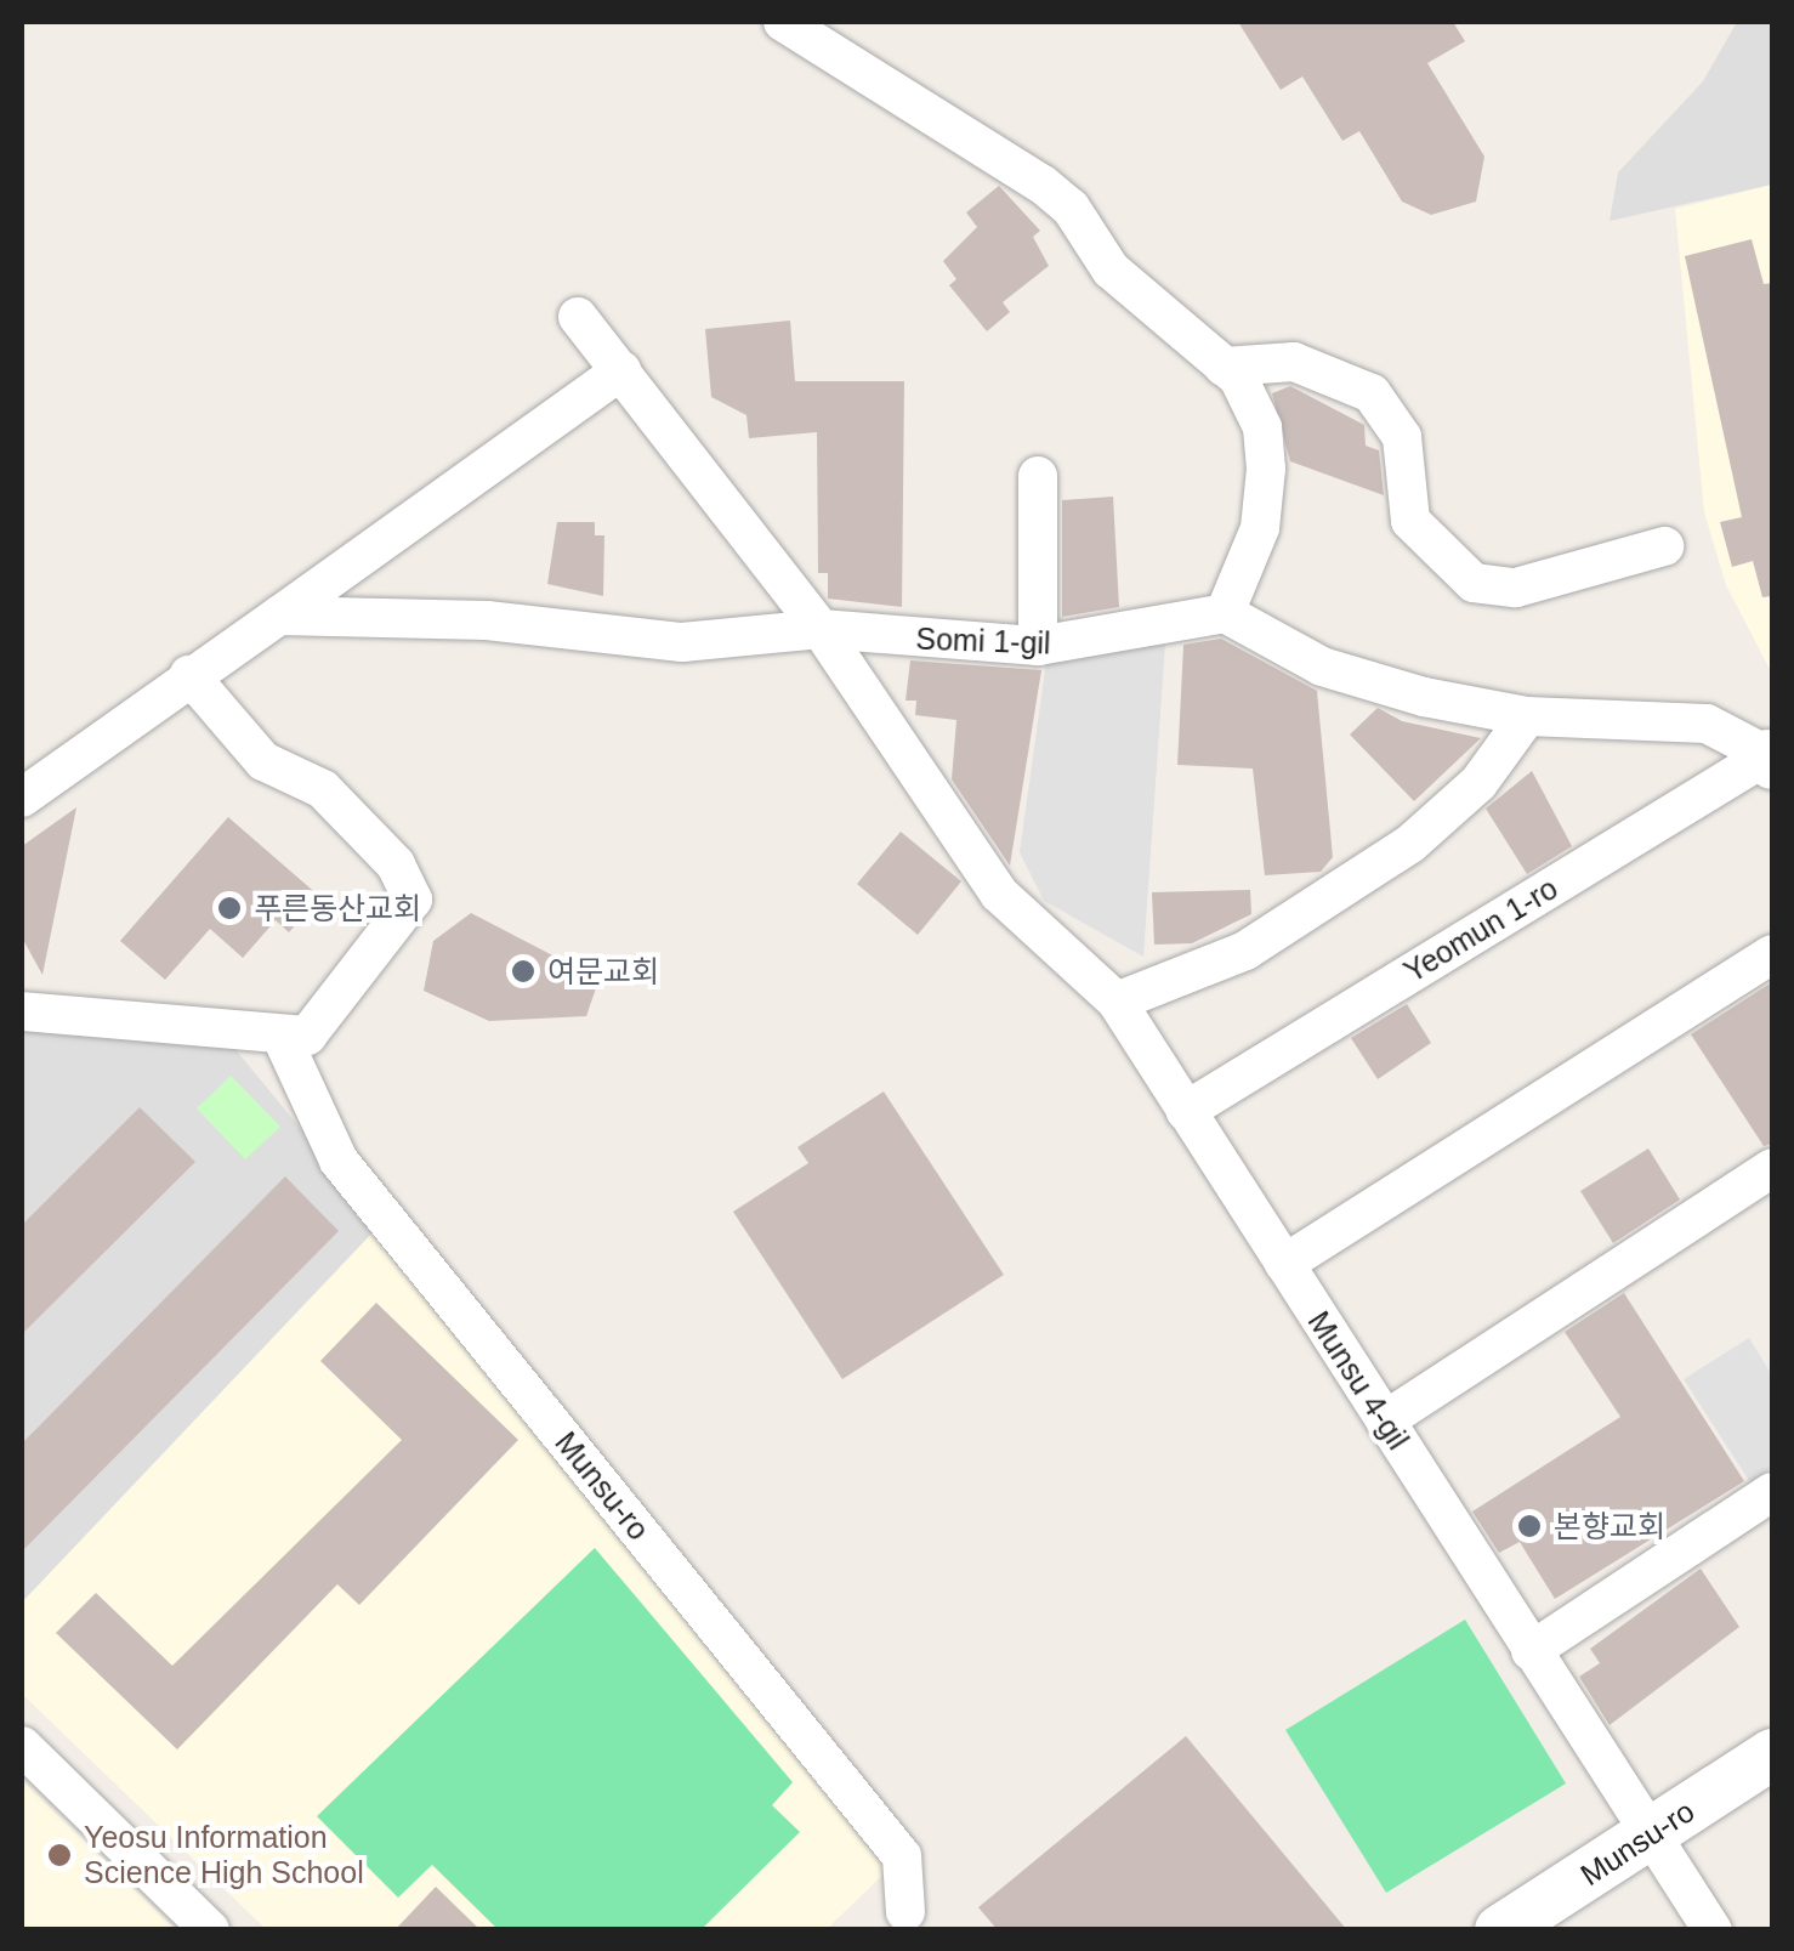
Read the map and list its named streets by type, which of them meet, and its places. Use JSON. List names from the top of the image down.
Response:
{
  "streets": {
    "street": [
      "Somi 1-gil",
      "Yeomun 1-ro",
      "Munsu 4-gil",
      "Munsu-ro"
    ]
  },
  "crossings": [
    ["Somi 1-gil", "Munsu 4-gil"],
    ["Yeomun 1-ro", "Munsu 4-gil"],
    ["Munsu 4-gil", "Munsu-ro"]
  ],
  "places": [
    "푸른동산교회",
    "여문교회",
    "본향교회",
    "Yeosu Information Science High School"
  ]
}
